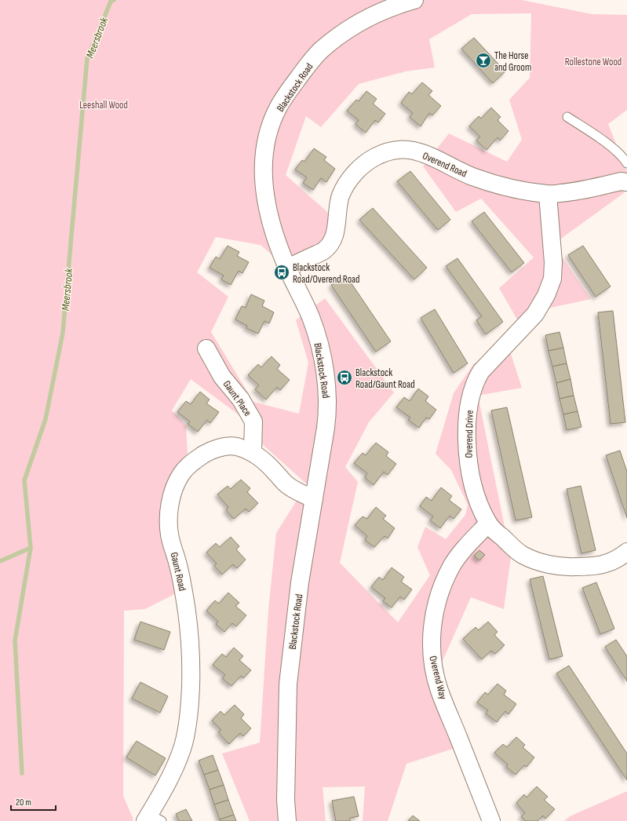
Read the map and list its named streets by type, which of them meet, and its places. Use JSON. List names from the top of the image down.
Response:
{
  "streets": {
    "street": [
      "Blackstock Road",
      "Overend Road",
      "Gaunt Place",
      "Overend Drive",
      "Gaunt Road",
      "Overend Way"
    ]
  },
  "crossings": [
    ["Blackstock Road", "Overend Road"],
    ["Blackstock Road", "Gaunt Road"],
    ["Overend Road", "Overend Drive"],
    ["Gaunt Place", "Gaunt Road"],
    ["Overend Drive", "Overend Way"]
  ],
  "water": ["Meersbrook"],
  "parks": ["Rollestone Wood", "Leeshall Wood"],
  "places": {
    "bar": ["The Horse and Groom"],
    "bus stop": ["Blackstock Road/Overend Road", "Blackstock Road/Gaunt Road"]
  },
  "scale_bar": "20 m"
}
